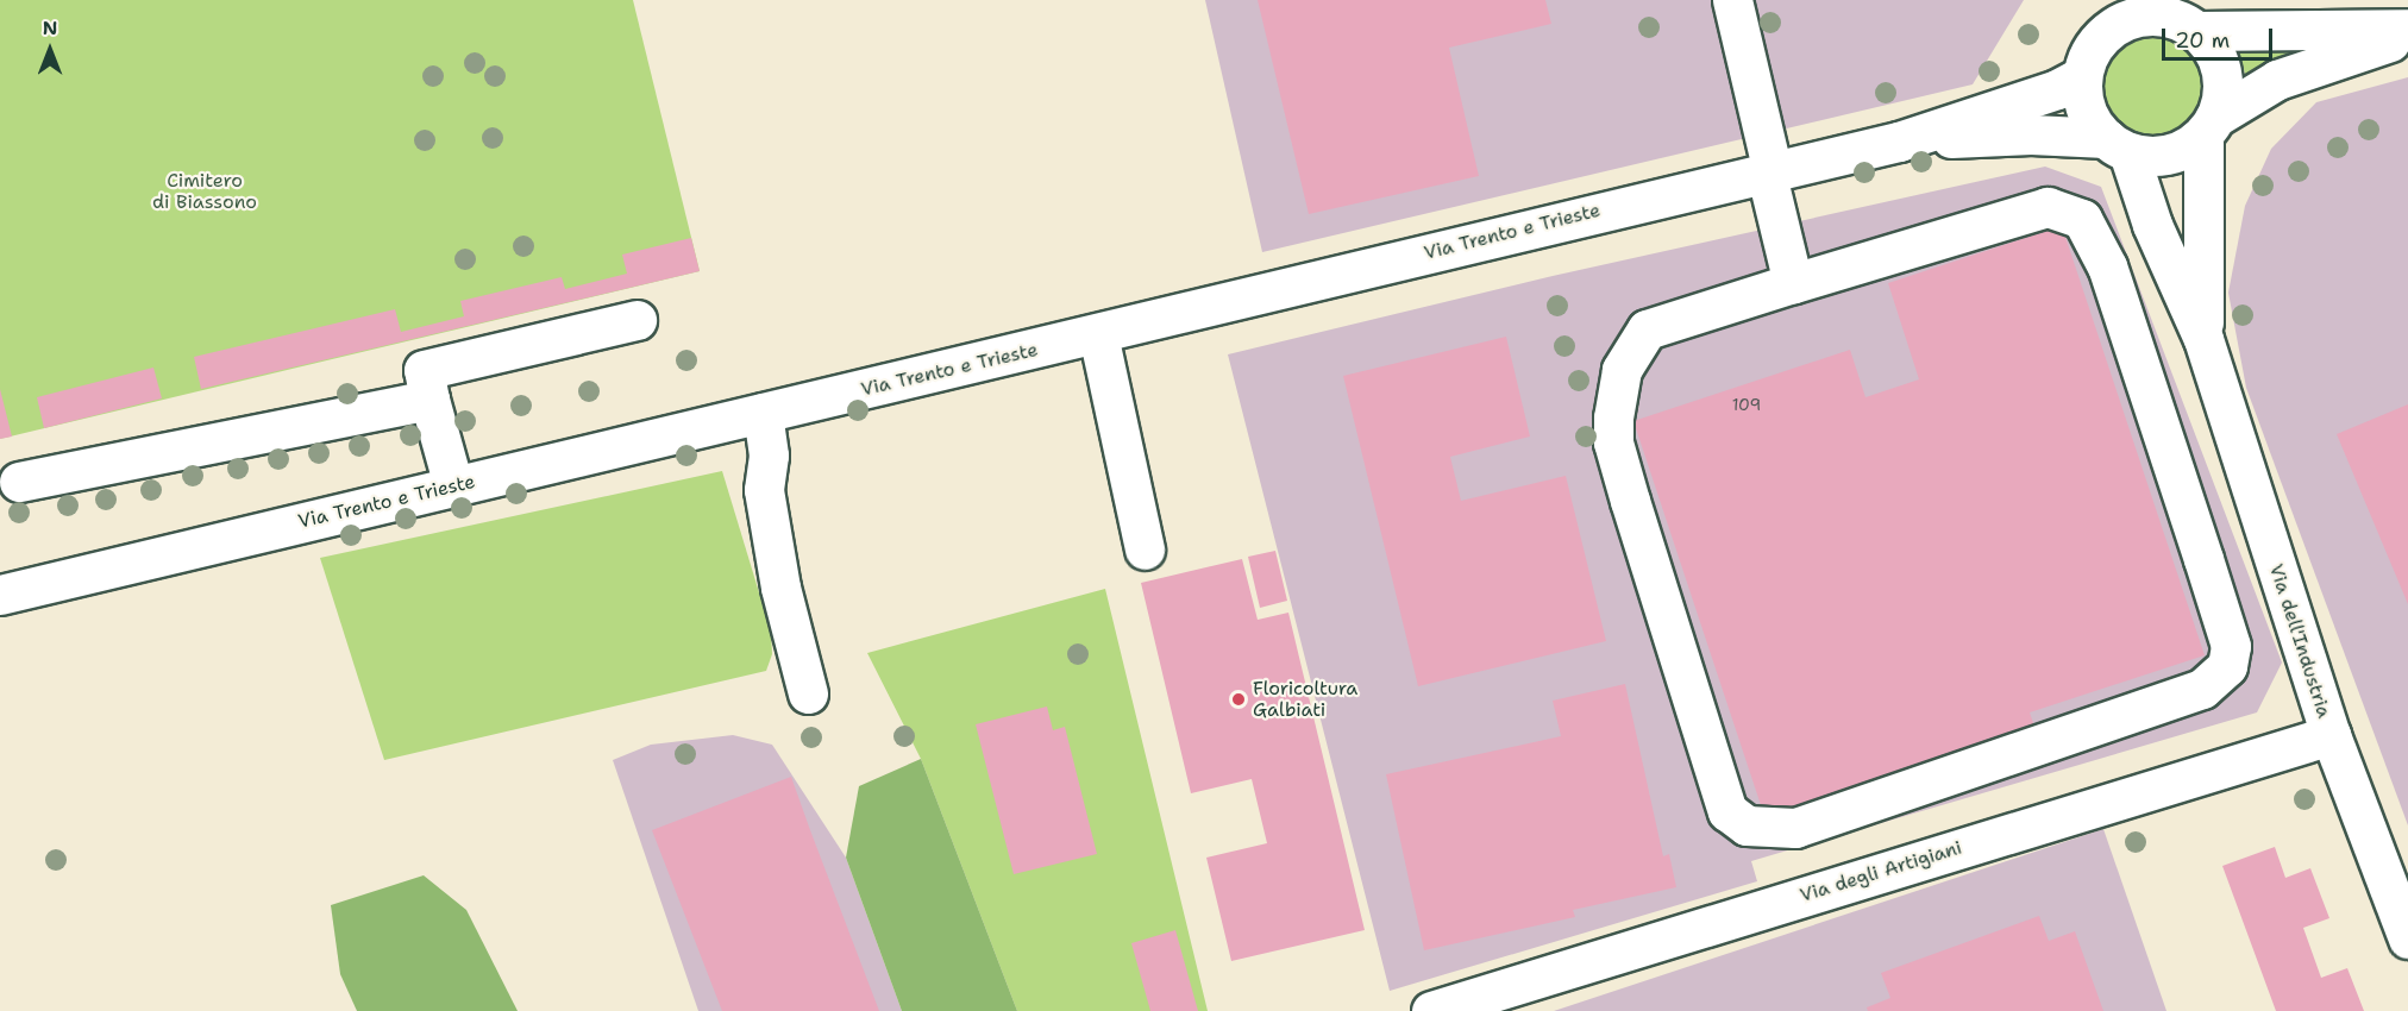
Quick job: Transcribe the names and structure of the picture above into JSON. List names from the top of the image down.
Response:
{
  "streets": {
    "street": ["Via Trento e Trieste", "Via dell'Industria", "Via degli Artigiani"]
  },
  "crossings": [
    ["Via Trento e Trieste", "Via dell'Industria"],
    ["Via dell'Industria", "Via degli Artigiani"]
  ],
  "parks": ["Cimitero di Biassono"],
  "places": ["Floricoltura Galbiati"],
  "house_numbers": ["109"],
  "scale_bar": "20 m",
  "north": "top"
}
